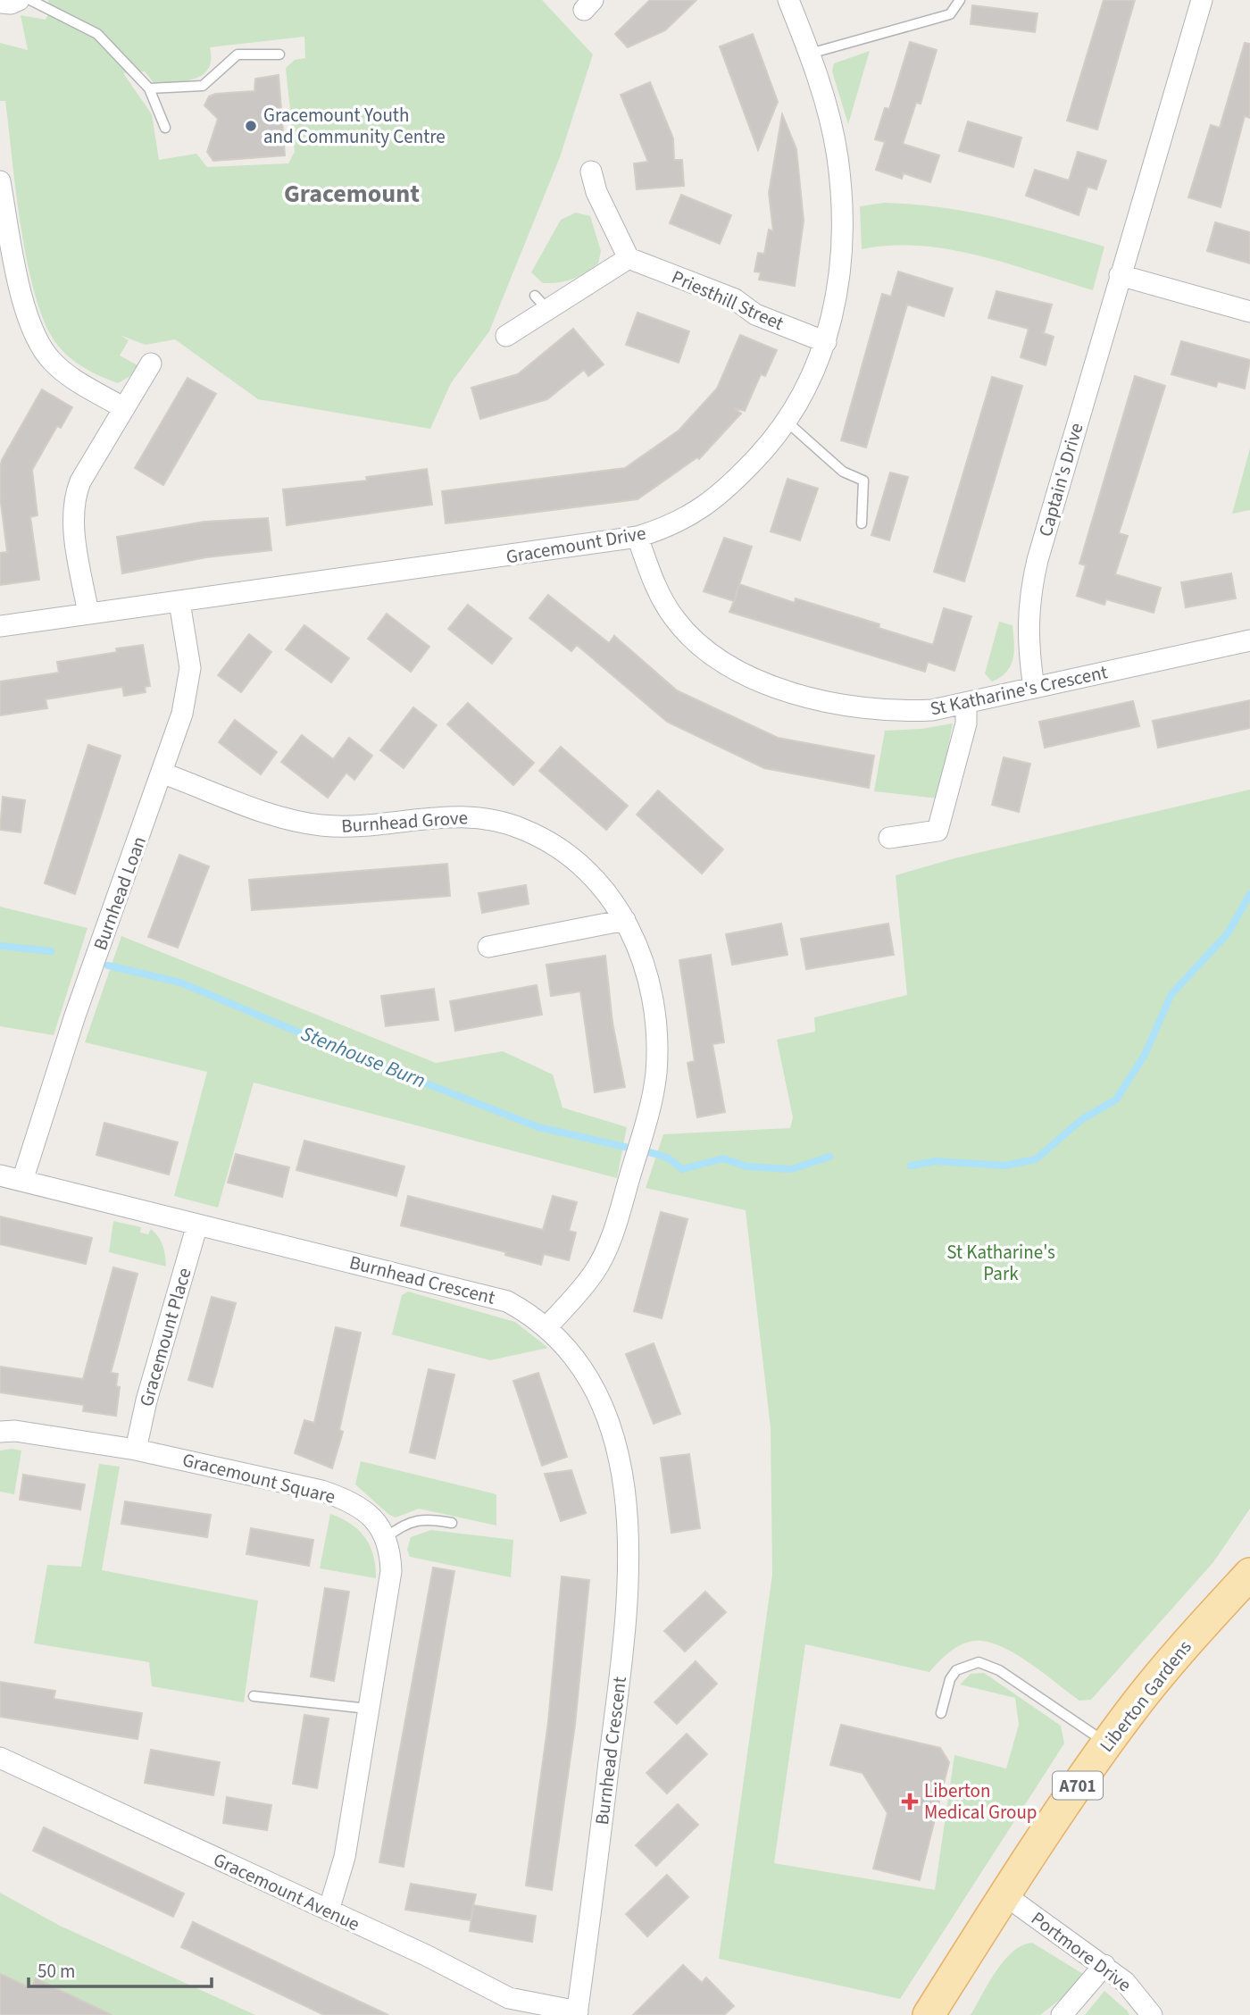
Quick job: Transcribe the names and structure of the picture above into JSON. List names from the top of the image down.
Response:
{
  "streets": {
    "main road": ["Liberton Gardens", "A701"],
    "street": [
      "Priesthill Street",
      "Captain's Drive",
      "Gracemount Drive",
      "St Katharine's Crescent",
      "Burnhead Grove",
      "Burnhead Loan",
      "Burnhead Crescent",
      "Gracemount Place",
      "Gracemount Square",
      "Gracemount Avenue",
      "Portmore Drive"
    ]
  },
  "crossings": [
    ["Priesthill Street", "Gracemount Drive"],
    ["Captain's Drive", "St Katharine's Crescent"],
    ["Gracemount Drive", "St Katharine's Crescent"],
    ["Gracemount Drive", "Burnhead Loan"],
    ["Burnhead Grove", "Burnhead Loan"],
    ["Burnhead Grove", "Burnhead Crescent"],
    ["Burnhead Loan", "Burnhead Crescent"],
    ["Burnhead Crescent", "Gracemount Place"],
    ["Burnhead Crescent", "Gracemount Avenue"],
    ["Gracemount Place", "Gracemount Square"],
    ["Liberton Gardens", "Portmore Drive"]
  ],
  "districts": ["Gracemount"],
  "water": ["Stenhouse Burn"],
  "parks": ["St Katharine's Park"],
  "places": {
    "other": ["Gracemount Youth and Community Centre"],
    "health": ["Liberton Medical Group"]
  },
  "scale_bar": "50 m"
}
